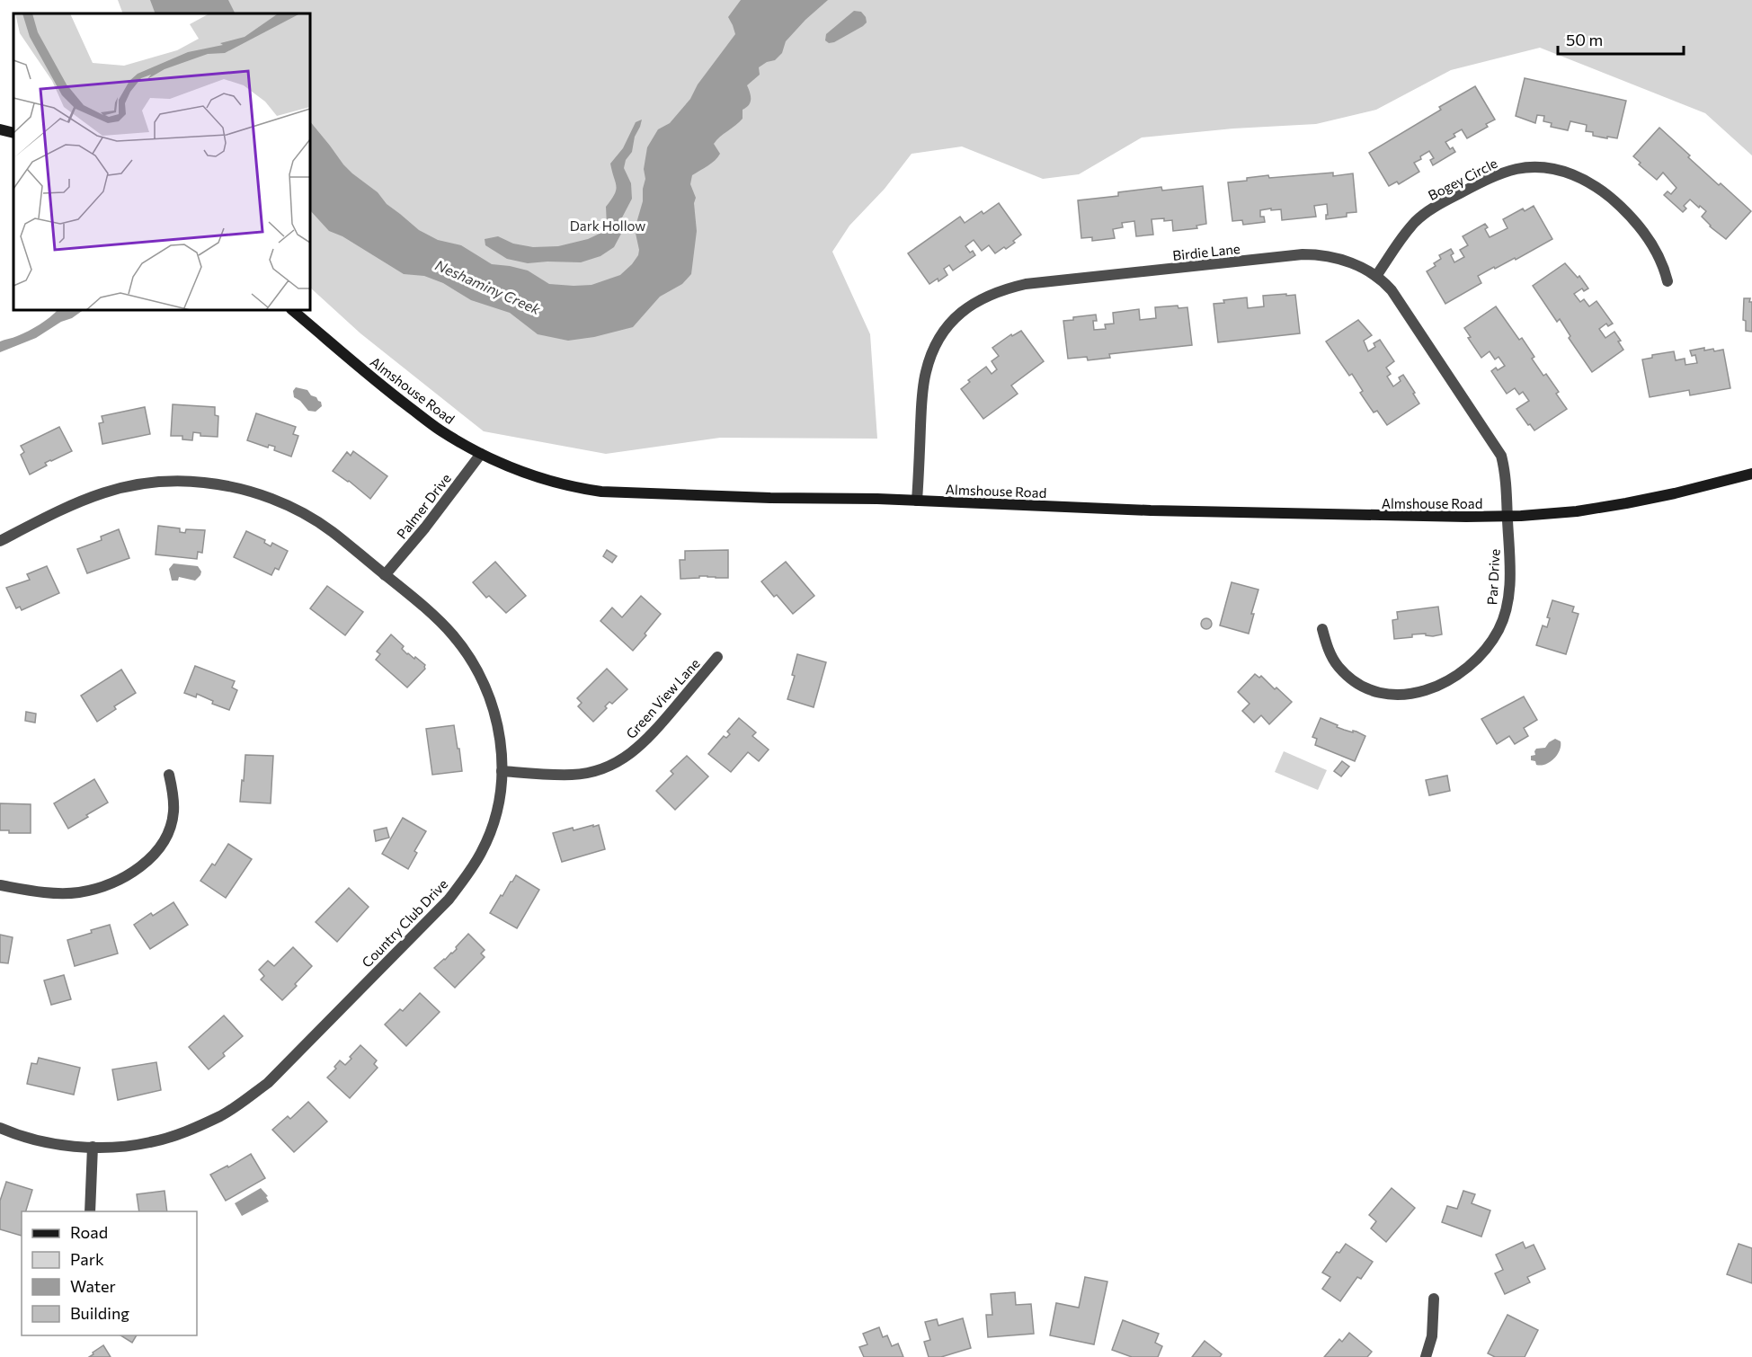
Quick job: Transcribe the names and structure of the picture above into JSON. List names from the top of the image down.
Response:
{
  "streets": {
    "main road": ["Almshouse Road"],
    "street": [
      "Bogey Circle",
      "Birdie Lane",
      "Palmer Drive",
      "Par Drive",
      "Green View Lane",
      "Country Club Drive"
    ]
  },
  "crossings": [
    ["Bogey Circle", "Birdie Lane"],
    ["Birdie Lane", "Almshouse Road"],
    ["Birdie Lane", "Par Drive"],
    ["Almshouse Road", "Palmer Drive"],
    ["Almshouse Road", "Par Drive"],
    ["Palmer Drive", "Country Club Drive"],
    ["Green View Lane", "Country Club Drive"]
  ],
  "water": ["Neshaminy Creek"],
  "parks": ["Dark Hollow"],
  "legend": [
    "Road",
    "Park",
    "Water",
    "Building"
  ],
  "scale_bar": "50 m"
}
